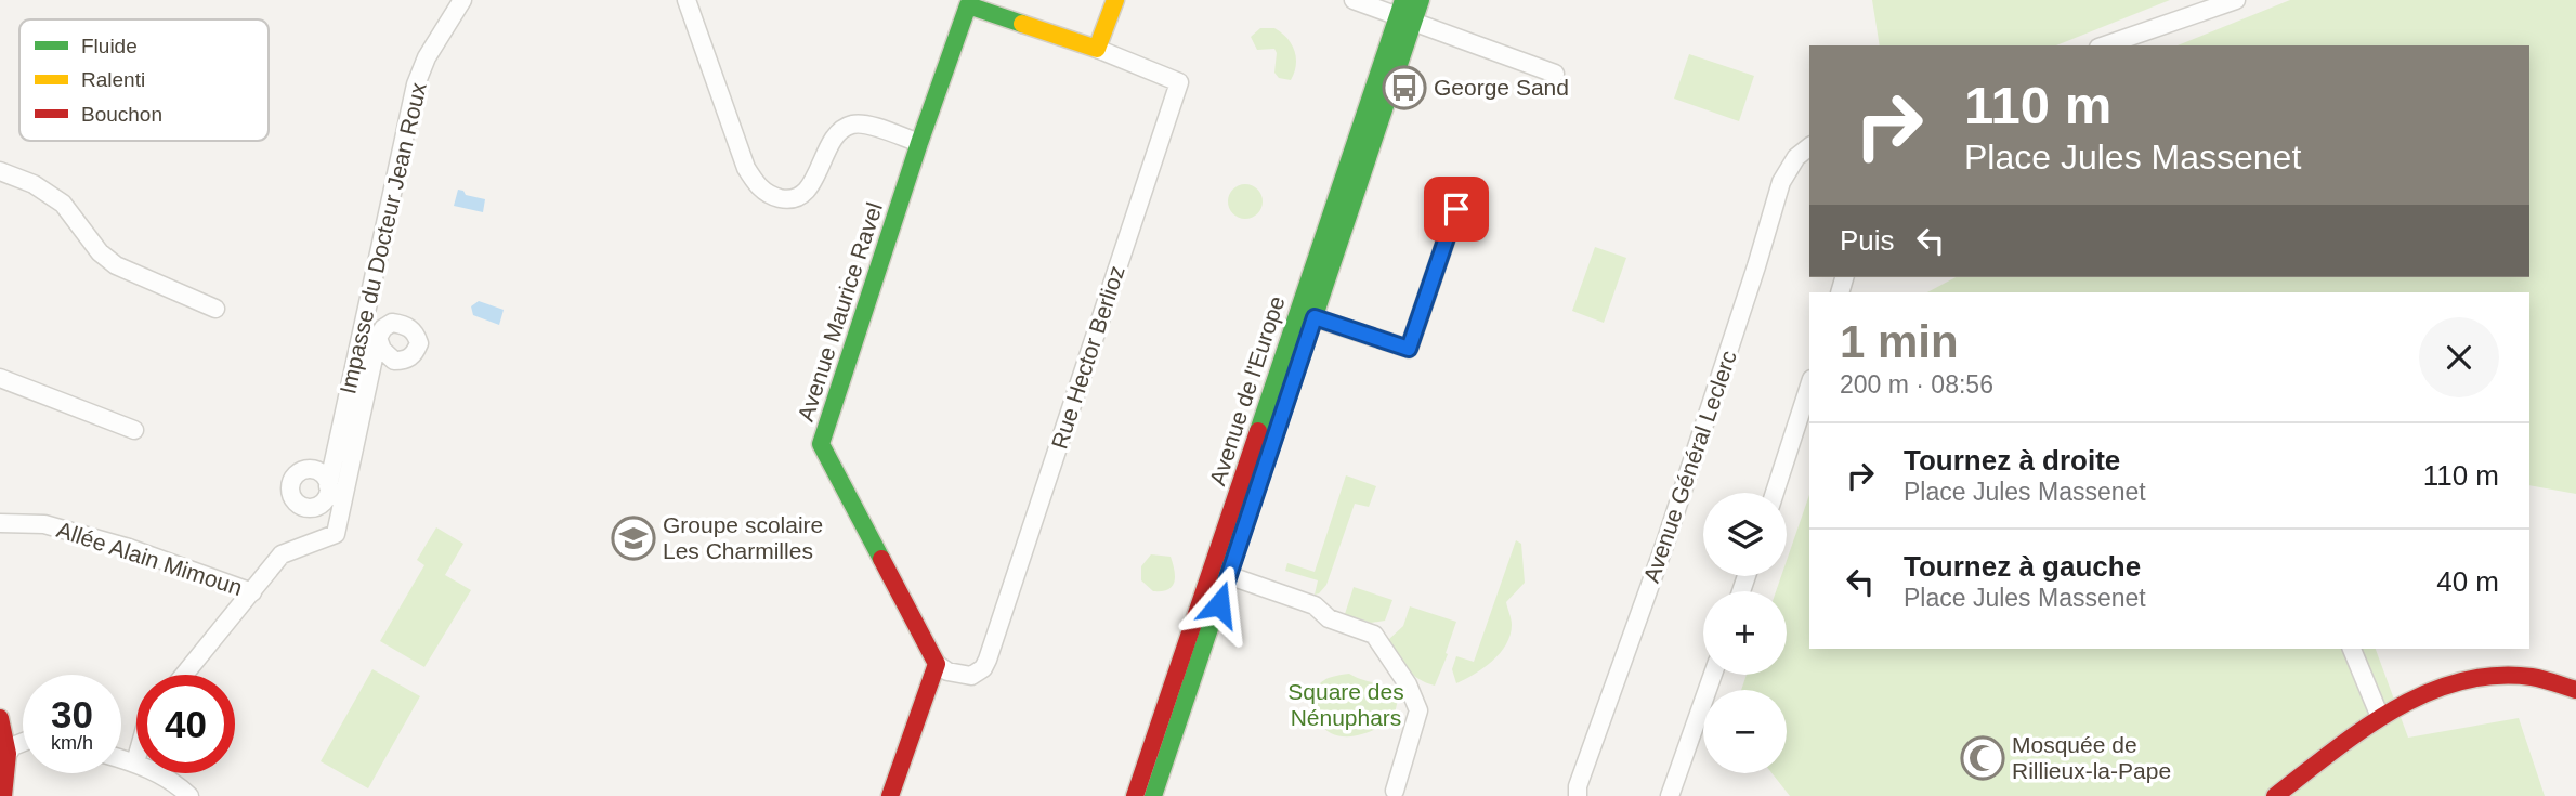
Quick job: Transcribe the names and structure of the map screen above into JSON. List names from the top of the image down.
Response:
{
  "streets": {
    "street": [
      "Impasse du Docteur Jean Roux",
      "Avenue Maurice Ravel",
      "Rue Hector Berlioz",
      "Avenue de l'Europe",
      "Avenue Général Leclerc",
      "Allée Alain Mimoun"
    ]
  },
  "crossings": [
    ["Avenue Maurice Ravel", "Rue Hector Berlioz"]
  ],
  "parks": ["Square des Nénuphars"],
  "places": {
    "bus stop": ["George Sand"],
    "school or university": ["Groupe scolaire Les Charmilles"],
    "mosque": ["Mosquée de Rillieux-la-Pape"]
  },
  "legend": ["Fluide", "Ralenti", "Bouchon"],
  "page": {
    "turn": ["110 m", "Place Jules Massenet"],
    "then": "Puis",
    "heading": ["1 min", "200 m · 08:56"],
    "list": [
      {
        "name": "Tournez à droite",
        "note": "Place Jules Massenet",
        "value": "110 m"
      },
      {
        "name": "Tournez à gauche",
        "note": "Place Jules Massenet",
        "value": "40 m"
      }
    ],
    "map_buttons": ["+", "−"],
    "speed": "30 km/h",
    "limit": "40"
  }
}
